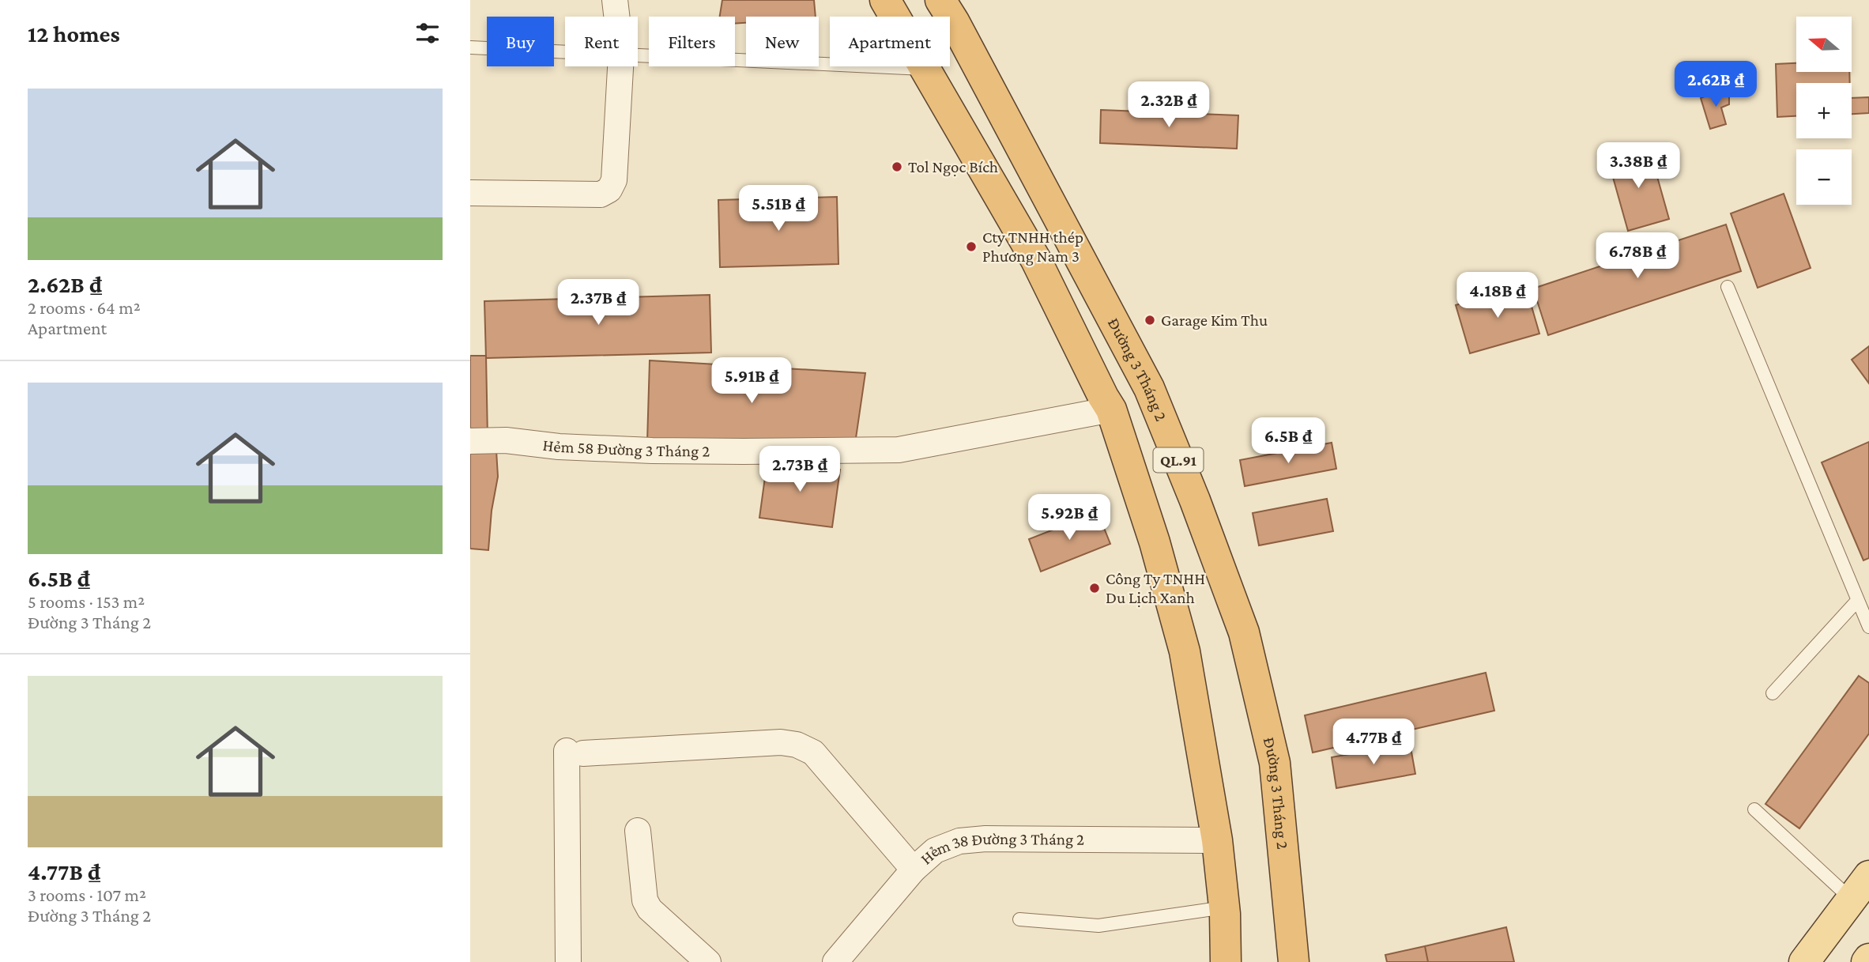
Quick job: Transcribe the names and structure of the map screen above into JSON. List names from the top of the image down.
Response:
{
  "streets": {
    "highway": ["Đường 3 Tháng 2", "QL.91"],
    "street": ["Hẻm 58 Đường 3 Tháng 2", "Hẻm 38 Đường 3 Tháng 2"]
  },
  "crossings": [
    ["Hẻm 58 Đường 3 Tháng 2", "QL.91"],
    ["QL.91", "Hẻm 38 Đường 3 Tháng 2"]
  ],
  "places": [
    "Tol Ngọc Bích",
    "Cty TNHH thép Phương Nam 3",
    "Garage Kim Thu",
    "Công Ty TNHH Du Lịch Xanh"
  ],
  "north": "left",
  "page": {
    "heading": "12 homes",
    "map_buttons": ["+", "−"],
    "chip": [
      "Buy",
      "Rent",
      "Filters",
      "New",
      "Apartment"
    ],
    "price": [
      "2.62B ₫",
      "2.32B ₫",
      "3.38B ₫",
      "5.51B ₫",
      "6.78B ₫",
      "4.18B ₫",
      "2.37B ₫",
      "5.91B ₫",
      "6.5B ₫",
      "2.73B ₫",
      "5.92B ₫",
      "4.77B ₫"
    ],
    "list": [
      {
        "name": "2.62B ₫",
        "note": "2 rooms · 64 m² · Apartment"
      },
      {
        "name": "6.5B ₫",
        "note": "5 rooms · 153 m² · Đường 3 Tháng 2"
      },
      {
        "name": "4.77B ₫",
        "note": "3 rooms · 107 m² · Đường 3 Tháng 2"
      }
    ]
  }
}
